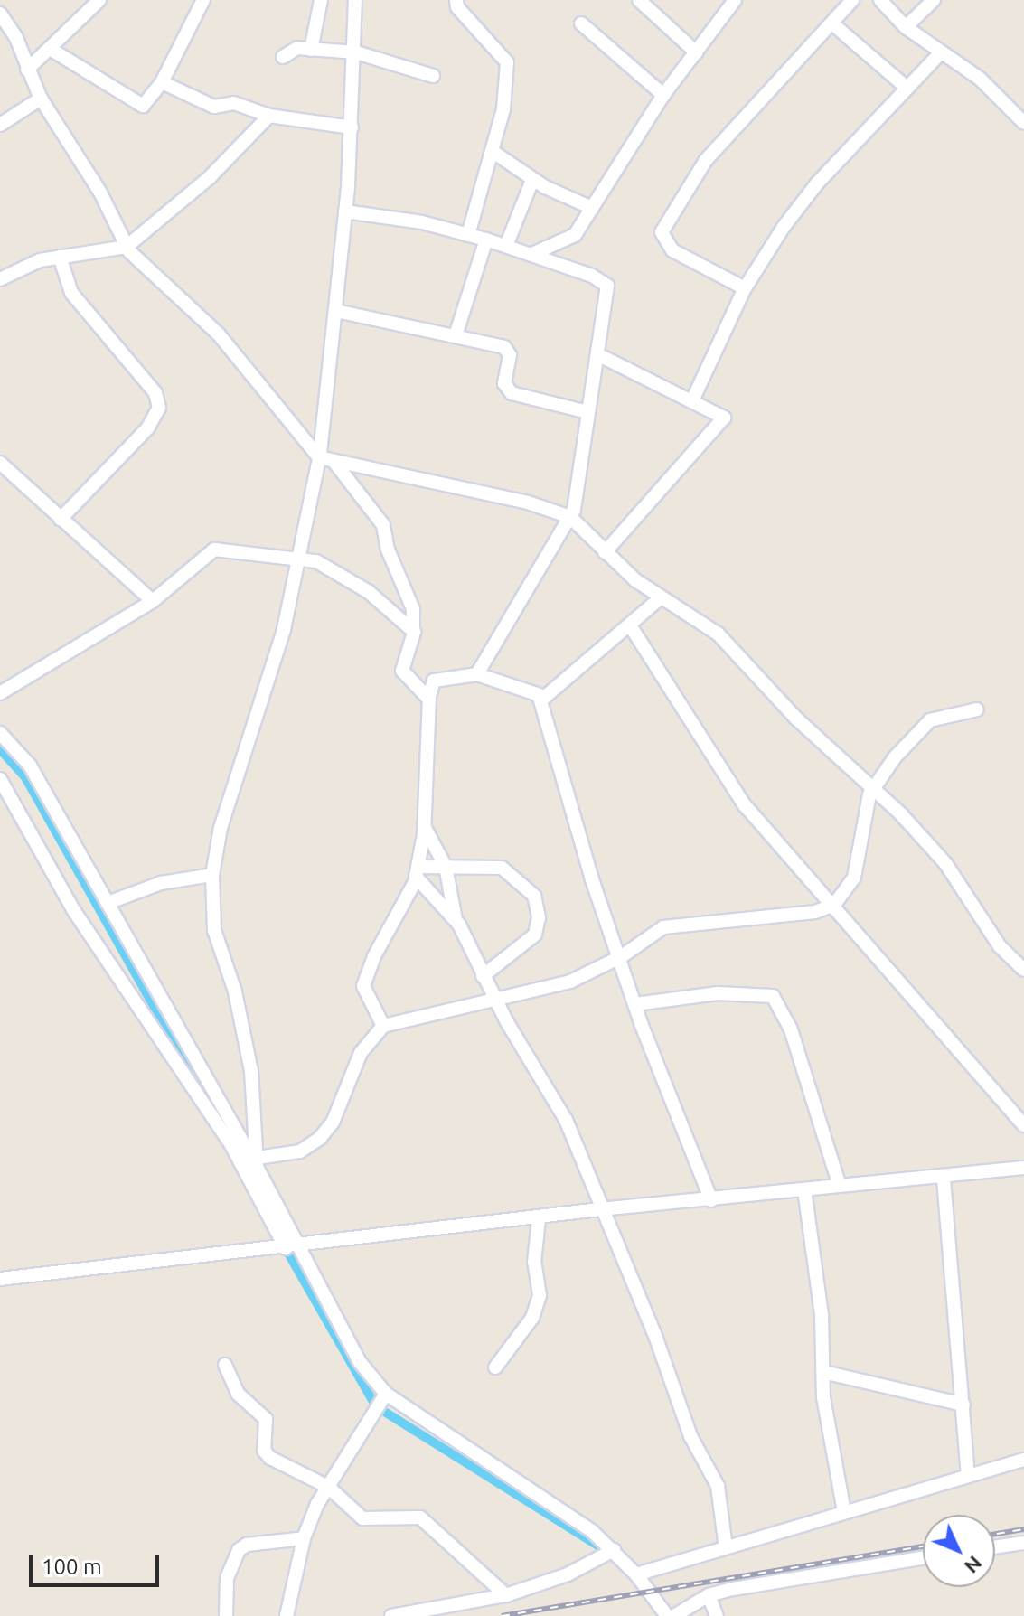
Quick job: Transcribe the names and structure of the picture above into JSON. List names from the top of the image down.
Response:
{
  "scale_bar": "100 m",
  "north": "bottom right"
}
